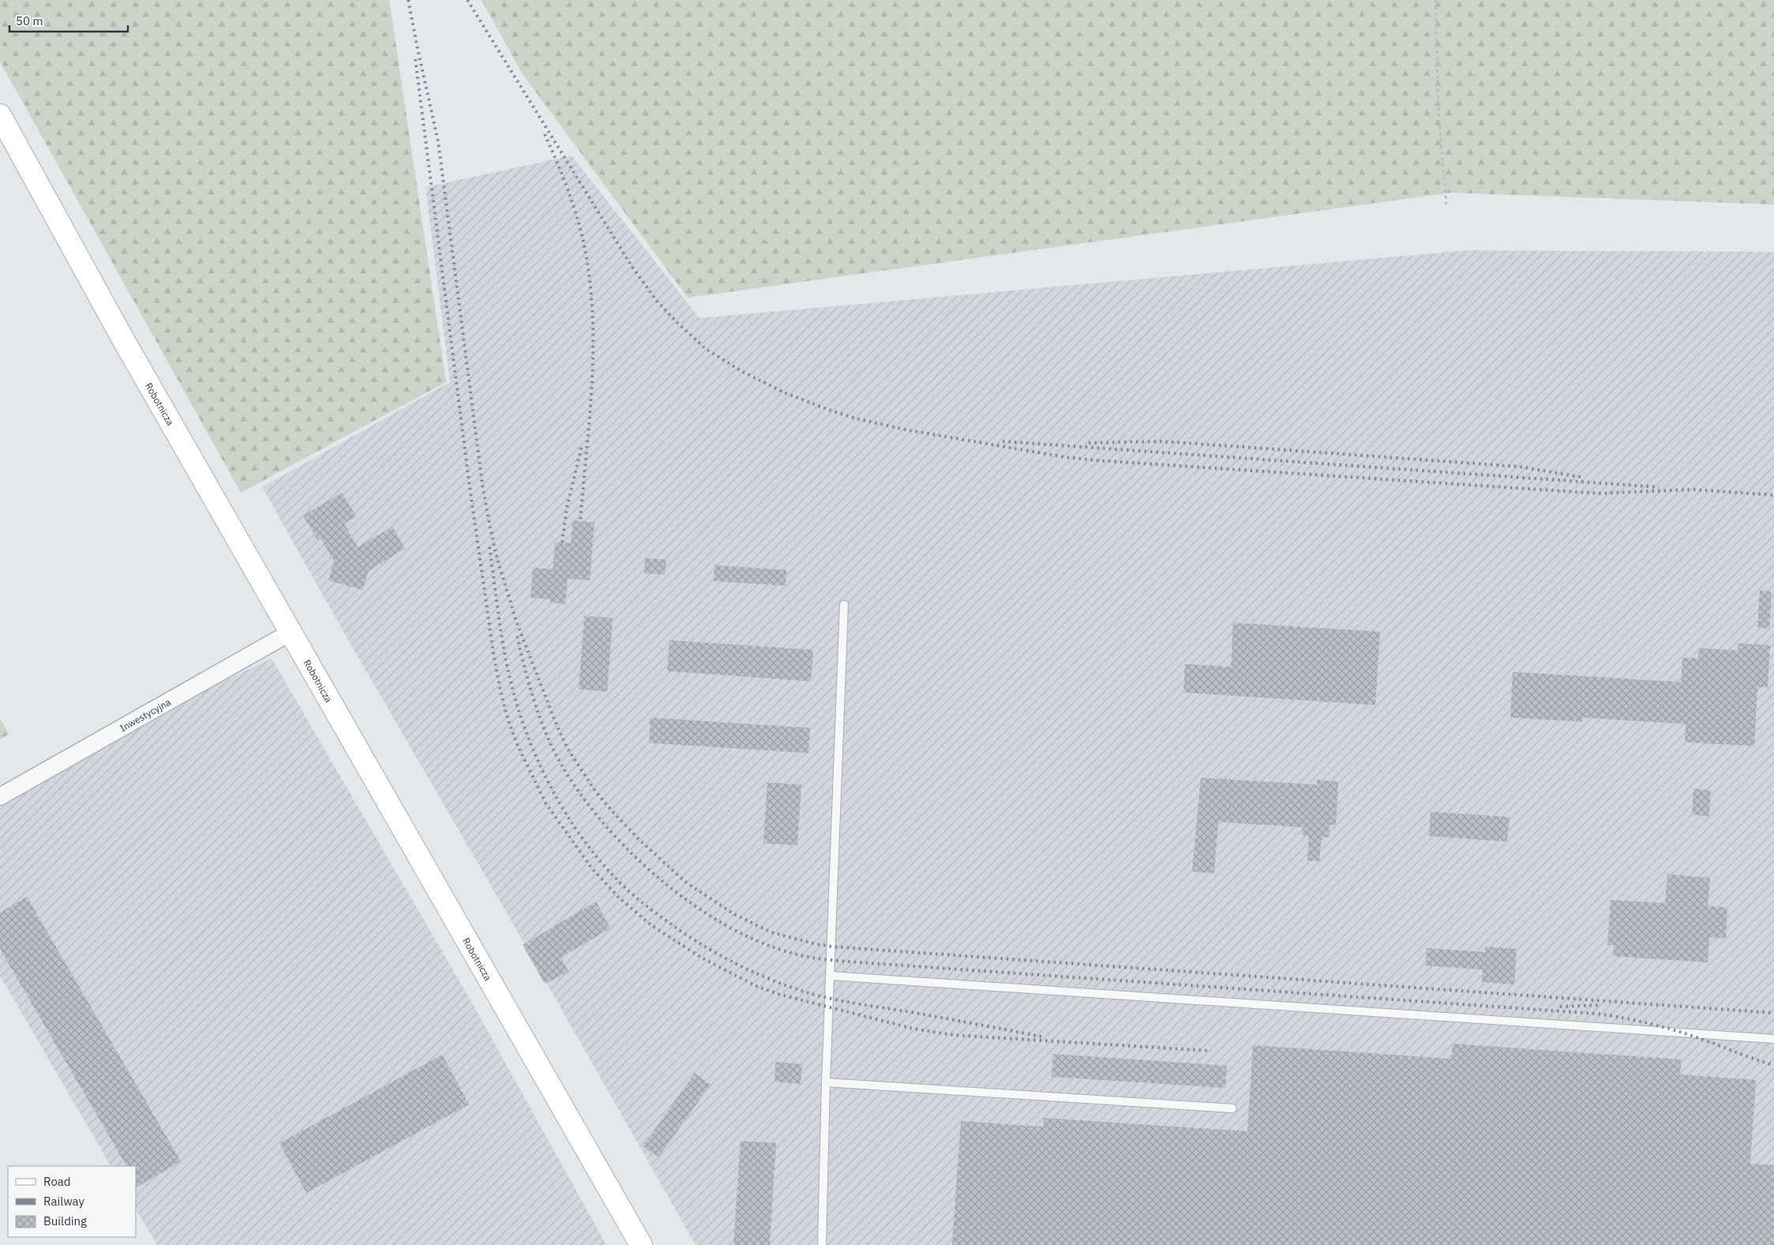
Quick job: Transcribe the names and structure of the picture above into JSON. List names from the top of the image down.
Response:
{
  "streets": {
    "street": ["Robotnicza", "Inwestycyjna"]
  },
  "crossings": [
    ["Robotnicza", "Inwestycyjna"]
  ],
  "legend": ["Road", "Railway", "Building"],
  "scale_bar": "50 m"
}
